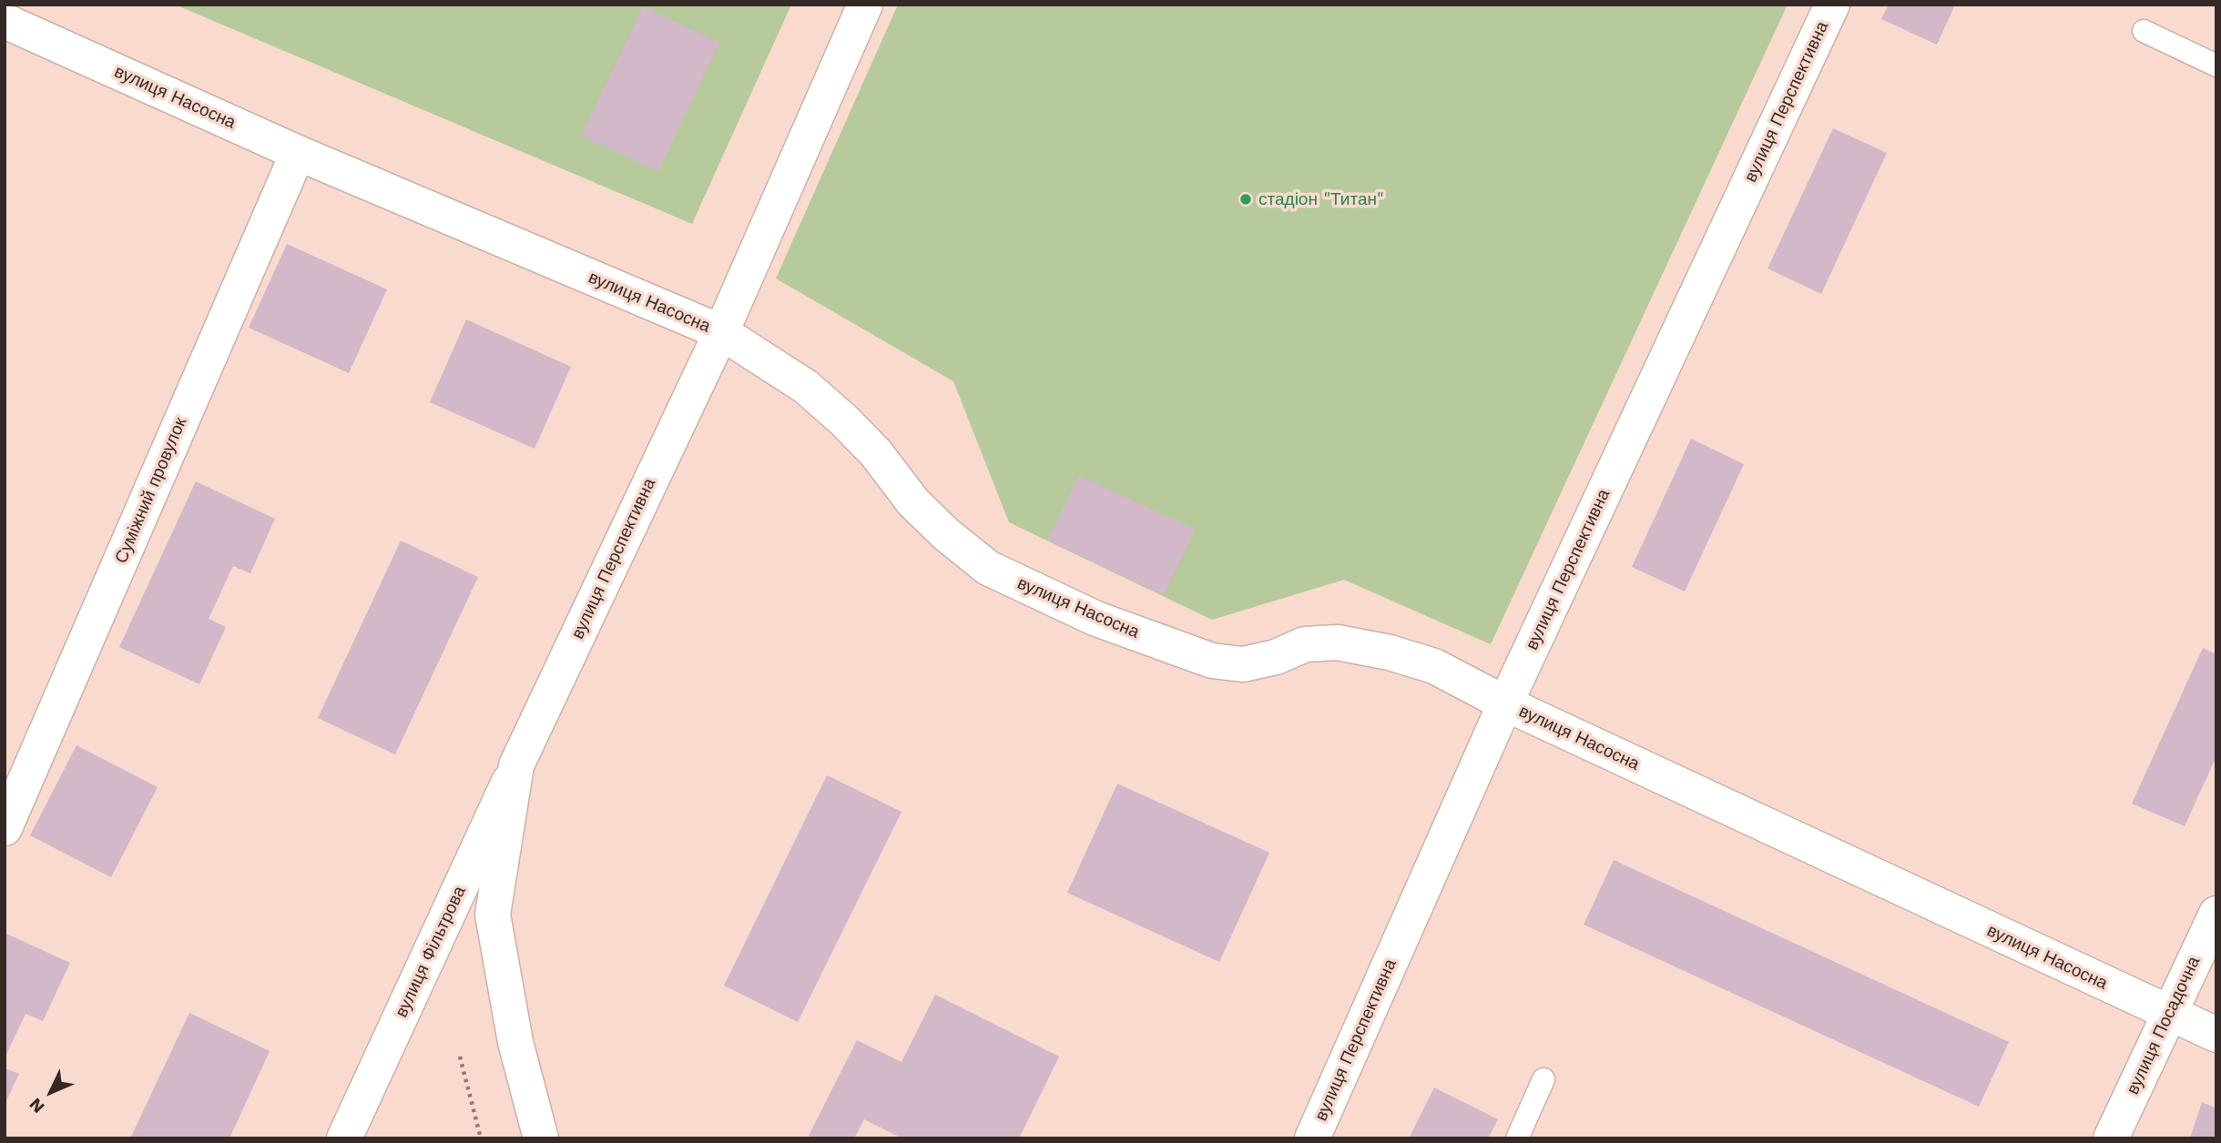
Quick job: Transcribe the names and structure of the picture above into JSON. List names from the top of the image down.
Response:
{
  "streets": {
    "street": [
      "вулиця Насосна",
      "вулиця Перспективна",
      "Суміжний провулок",
      "вулиця Фільтрова",
      "вулиця Посадочна"
    ]
  },
  "crossings": [
    ["вулиця Насосна", "вулиця Перспективна"],
    ["вулиця Насосна", "Суміжний провулок"],
    ["вулиця Насосна", "вулиця Посадочна"],
    ["вулиця Перспективна", "вулиця Фільтрова"]
  ],
  "places": ["стадіон \"Титан\""],
  "north": "bottom left"
}
